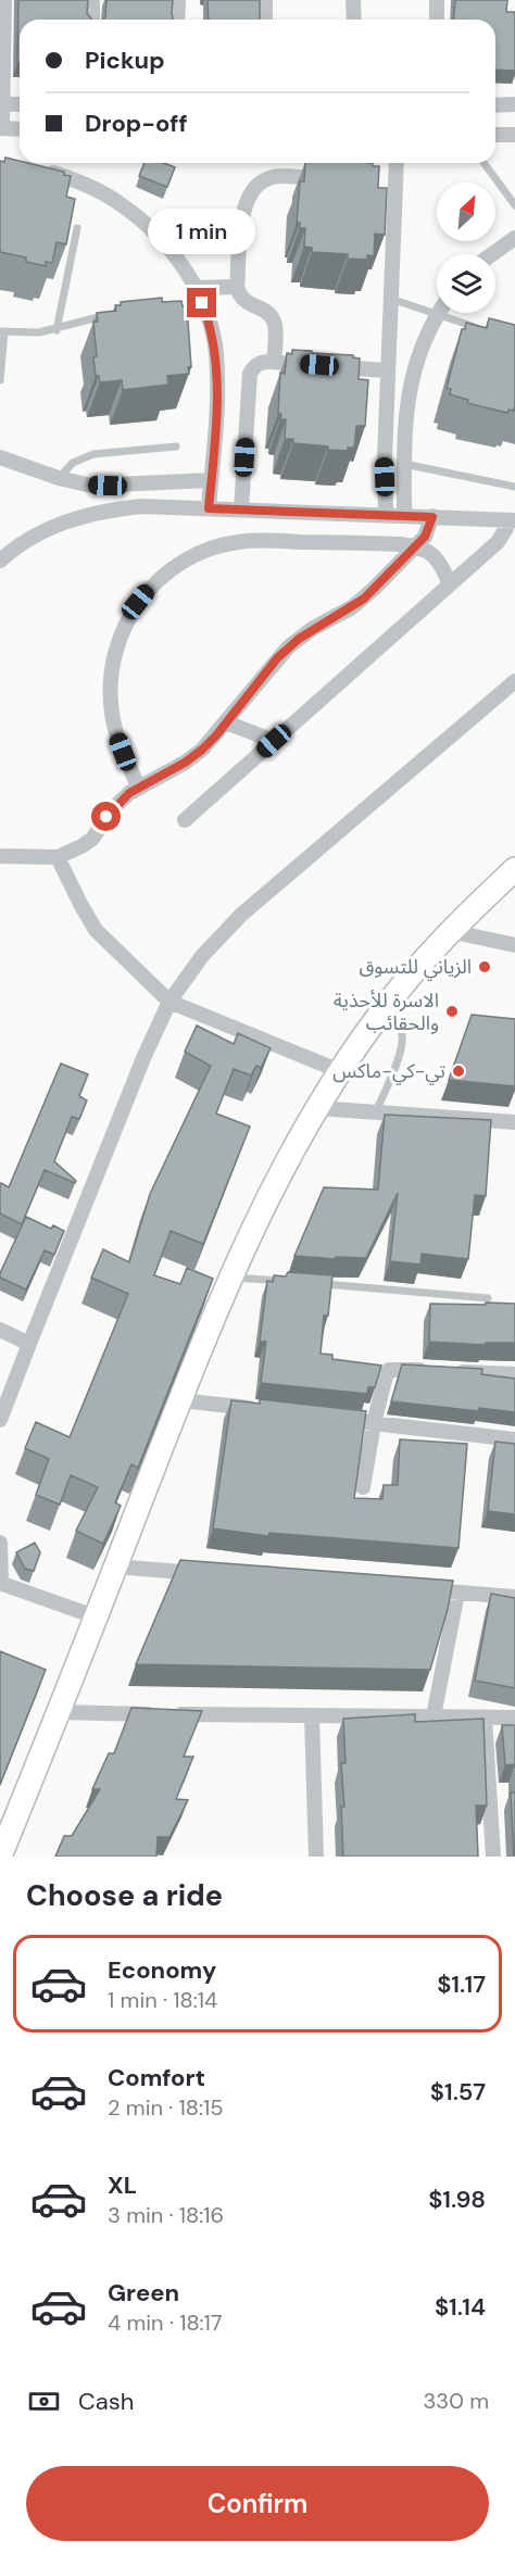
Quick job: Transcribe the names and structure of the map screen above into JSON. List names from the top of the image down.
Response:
{
  "places": ["الزياني للتسوق", "الاسرة للأحذية والحقائب", "تي-كي-ماكس"],
  "north": "top right",
  "page": {
    "banner": ["Pickup", "Drop-off"],
    "bubble": "1 min",
    "heading": "Choose a ride",
    "list": [
      {
        "name": "Economy",
        "note": "1 min · 18:14",
        "value": "$1.17"
      },
      {
        "name": "Comfort",
        "note": "2 min · 18:15",
        "value": "$1.57"
      },
      {
        "name": "XL",
        "note": "3 min · 18:16",
        "value": "$1.98"
      },
      {
        "name": "Green",
        "note": "4 min · 18:17",
        "value": "$1.14"
      }
    ],
    "pay": ["Cash", "330 m"],
    "buttons": "Confirm"
  }
}
